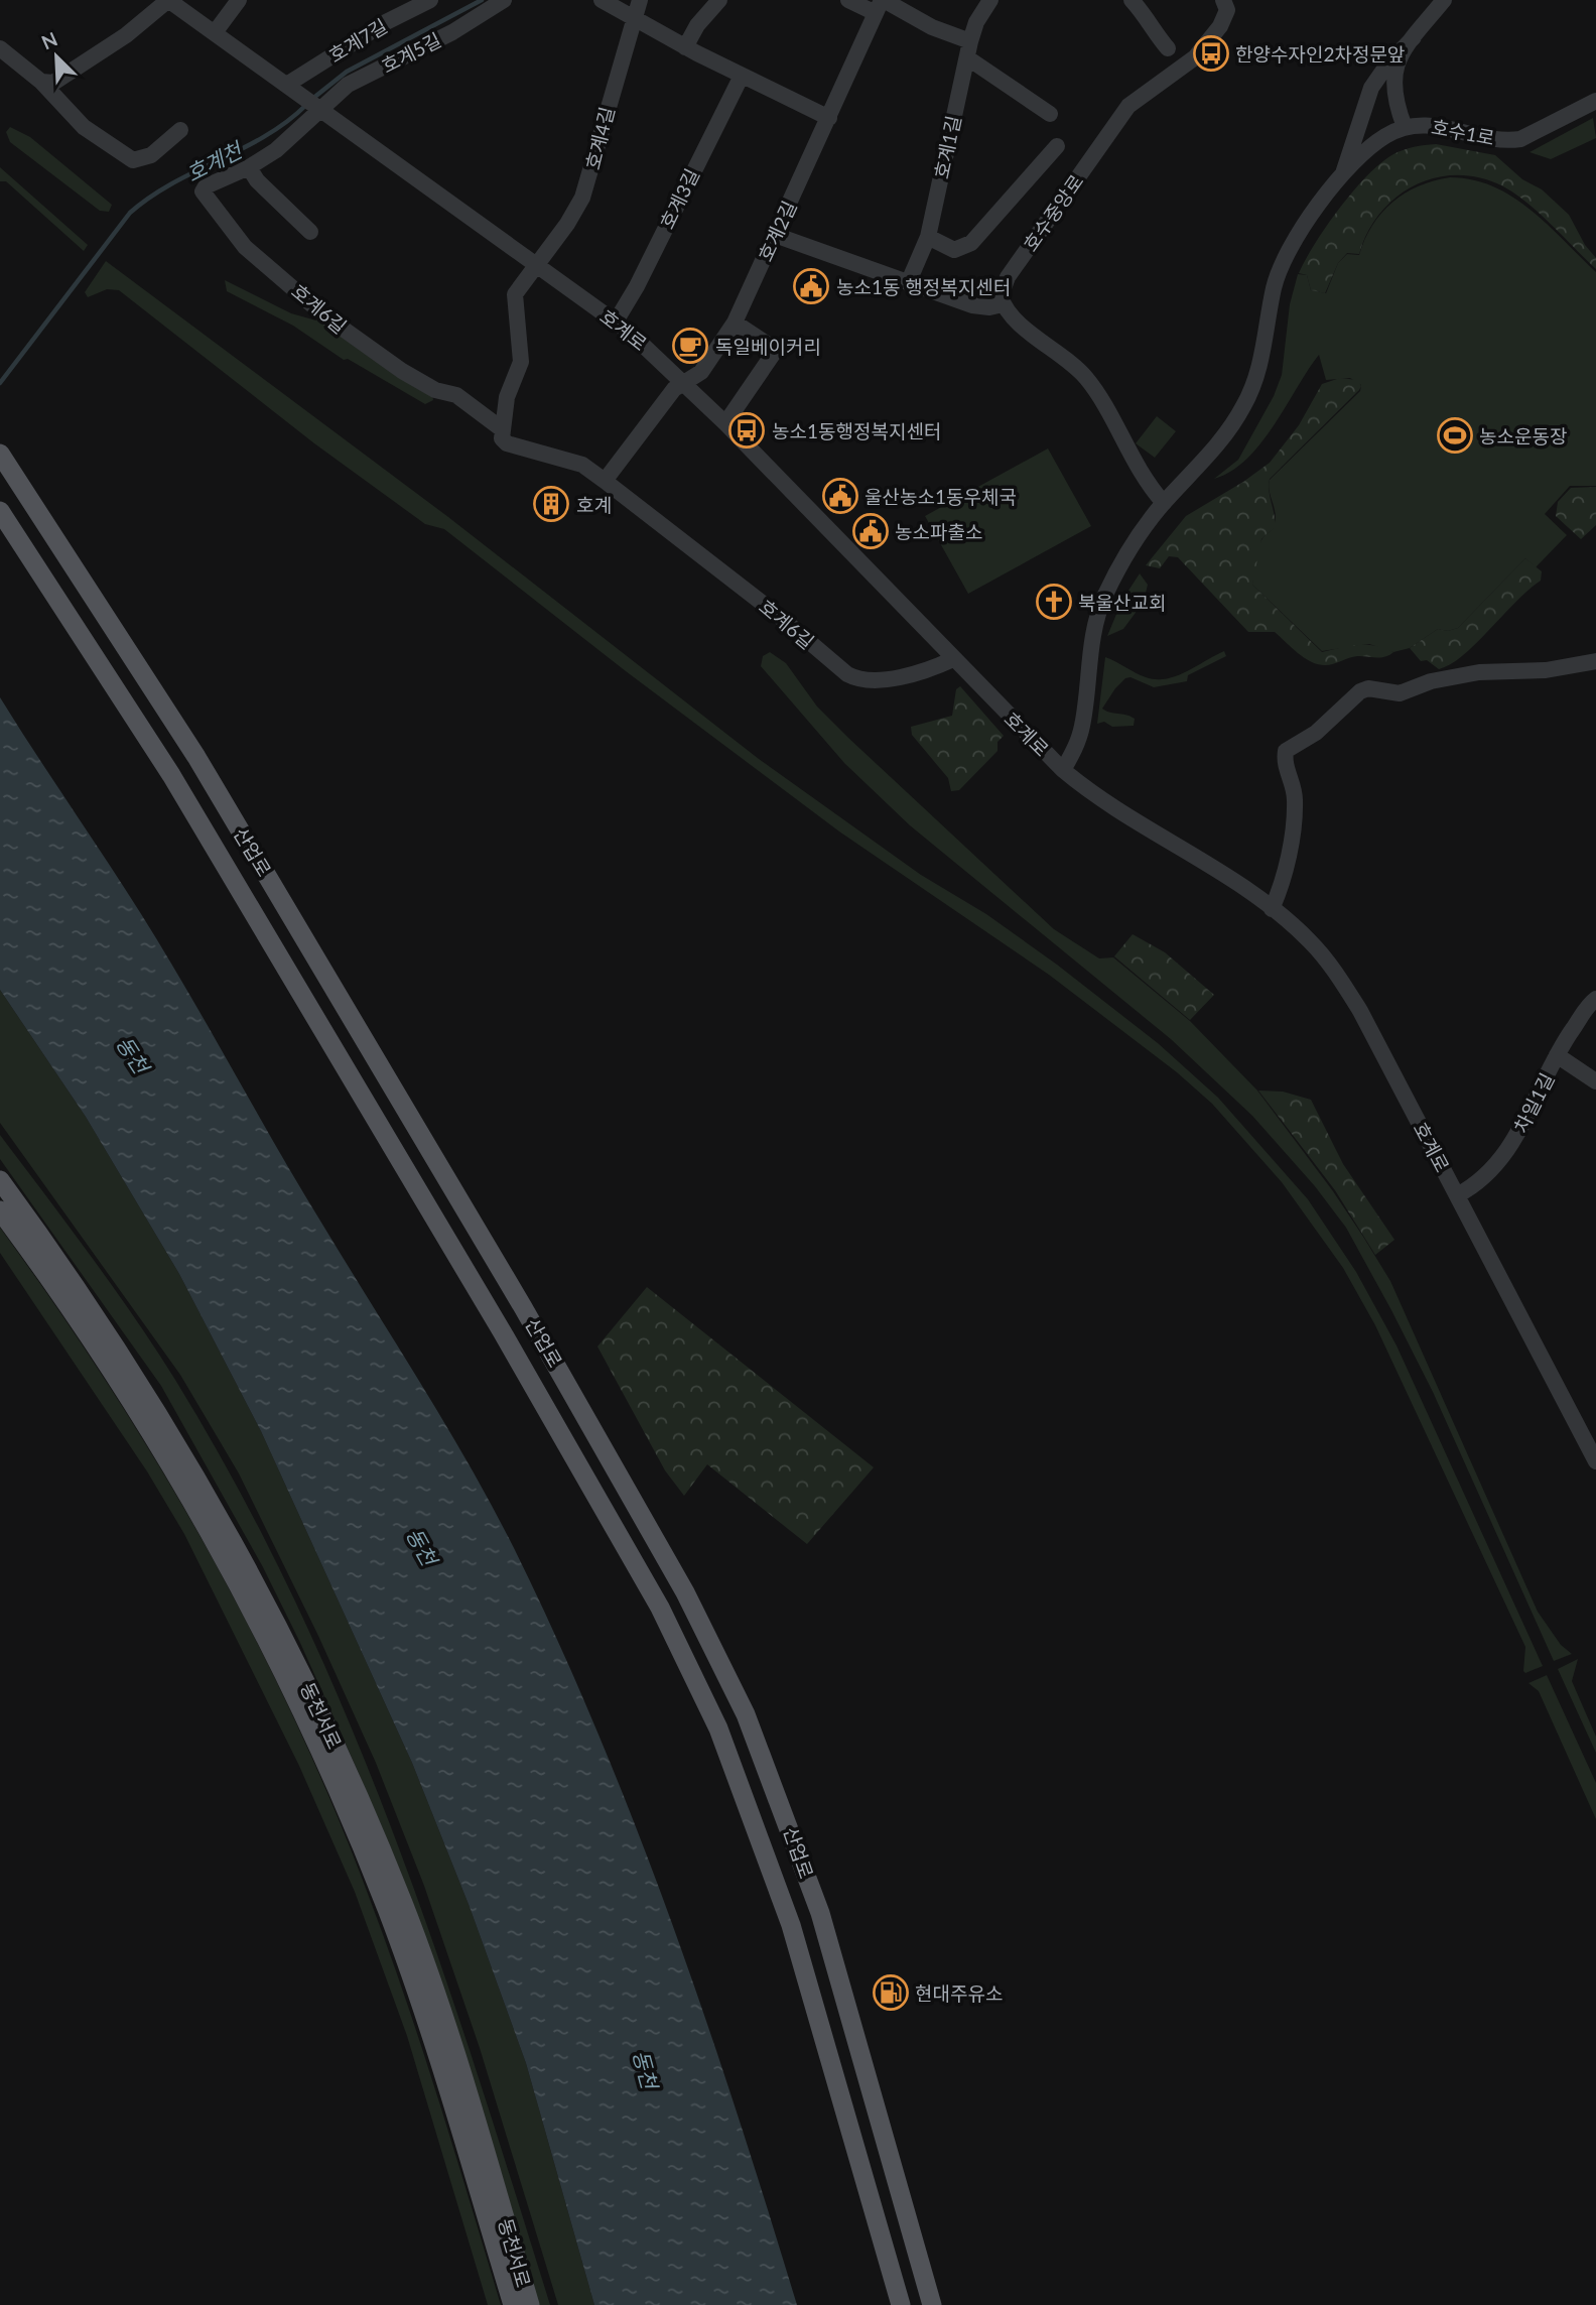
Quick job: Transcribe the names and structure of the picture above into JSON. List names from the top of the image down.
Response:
{
  "streets": {
    "main road": ["산업로", "동천서로"],
    "street": [
      "호계7길",
      "호계5길",
      "호수1로",
      "호계4길",
      "호계1길",
      "호계3길",
      "호수중앙로",
      "호계2길",
      "호계6길",
      "호계로",
      "차일1길"
    ]
  },
  "crossings": [
    ["호계7길", "호계로"],
    ["호계5길", "호계6길"],
    ["호계5길", "호계로"],
    ["호계4길", "호계로"],
    ["호계3길", "호계로"],
    ["호계2길", "호계로"],
    ["호계6길", "호계로"],
    ["호계로", "차일1길"]
  ],
  "water": ["호계천", "동천"],
  "places": {
    "bus stop": ["한양수자인2차정문앞", "농소1동행정복지센터"],
    "public building": ["농소1동 행정복지센터", "울산농소1동우체국", "농소파출소"],
    "cafe": ["독일베이커리"],
    "sports": ["농소운동장"],
    "building": ["호계"],
    "church": ["북울산교회"],
    "fuel station": ["현대주유소"]
  },
  "north": "top left"
}
